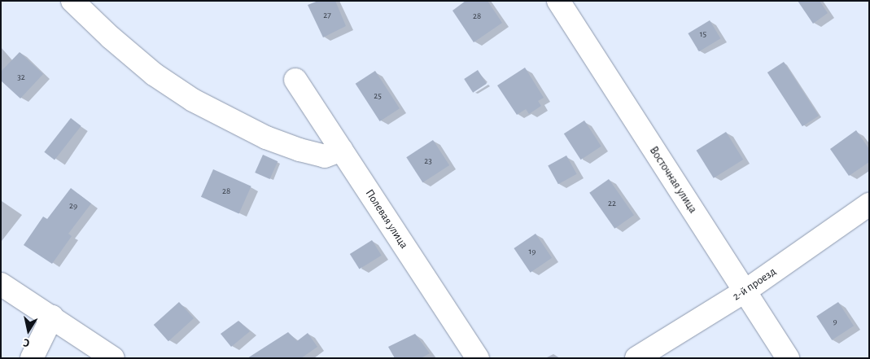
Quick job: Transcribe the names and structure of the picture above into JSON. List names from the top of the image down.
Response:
{
  "streets": {
    "street": ["Восточная улица", "Полевая улица", "2-й проезд"]
  },
  "crossings": [
    ["Восточная улица", "2-й проезд"]
  ],
  "house_numbers": [
    "27",
    "28",
    "15",
    "32",
    "25",
    "23",
    "28",
    "22",
    "29",
    "19",
    "9"
  ],
  "north": "bottom"
}
